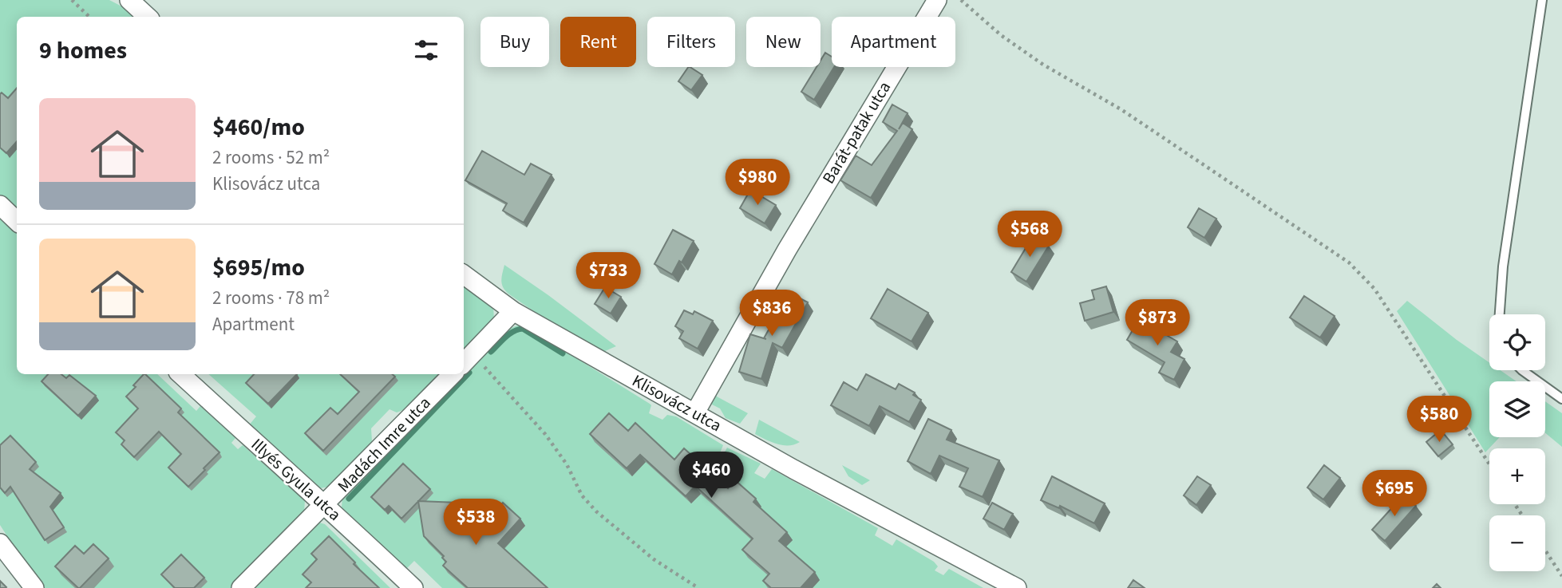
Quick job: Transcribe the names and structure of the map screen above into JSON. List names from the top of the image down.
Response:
{
  "streets": {
    "street": [
      "Barát-patak utca",
      "Klisovácz utca",
      "Madách Imre utca",
      "Illyés Gyula utca"
    ]
  },
  "crossings": [
    ["Barát-patak utca", "Klisovácz utca"],
    ["Madách Imre utca", "Illyés Gyula utca"]
  ],
  "page": {
    "chip": [
      "Buy",
      "Rent",
      "Filters",
      "New",
      "Apartment"
    ],
    "heading": "9 homes",
    "list": [
      {
        "name": "$460/mo",
        "note": "2 rooms · 52 m² · Klisovácz utca"
      },
      {
        "name": "$695/mo",
        "note": "2 rooms · 78 m² · Apartment"
      }
    ],
    "price": [
      "$980",
      "$568",
      "$733",
      "$836",
      "$873",
      "$580",
      "$460",
      "$695",
      "$538"
    ],
    "map_buttons": ["+", "−"]
  }
}
